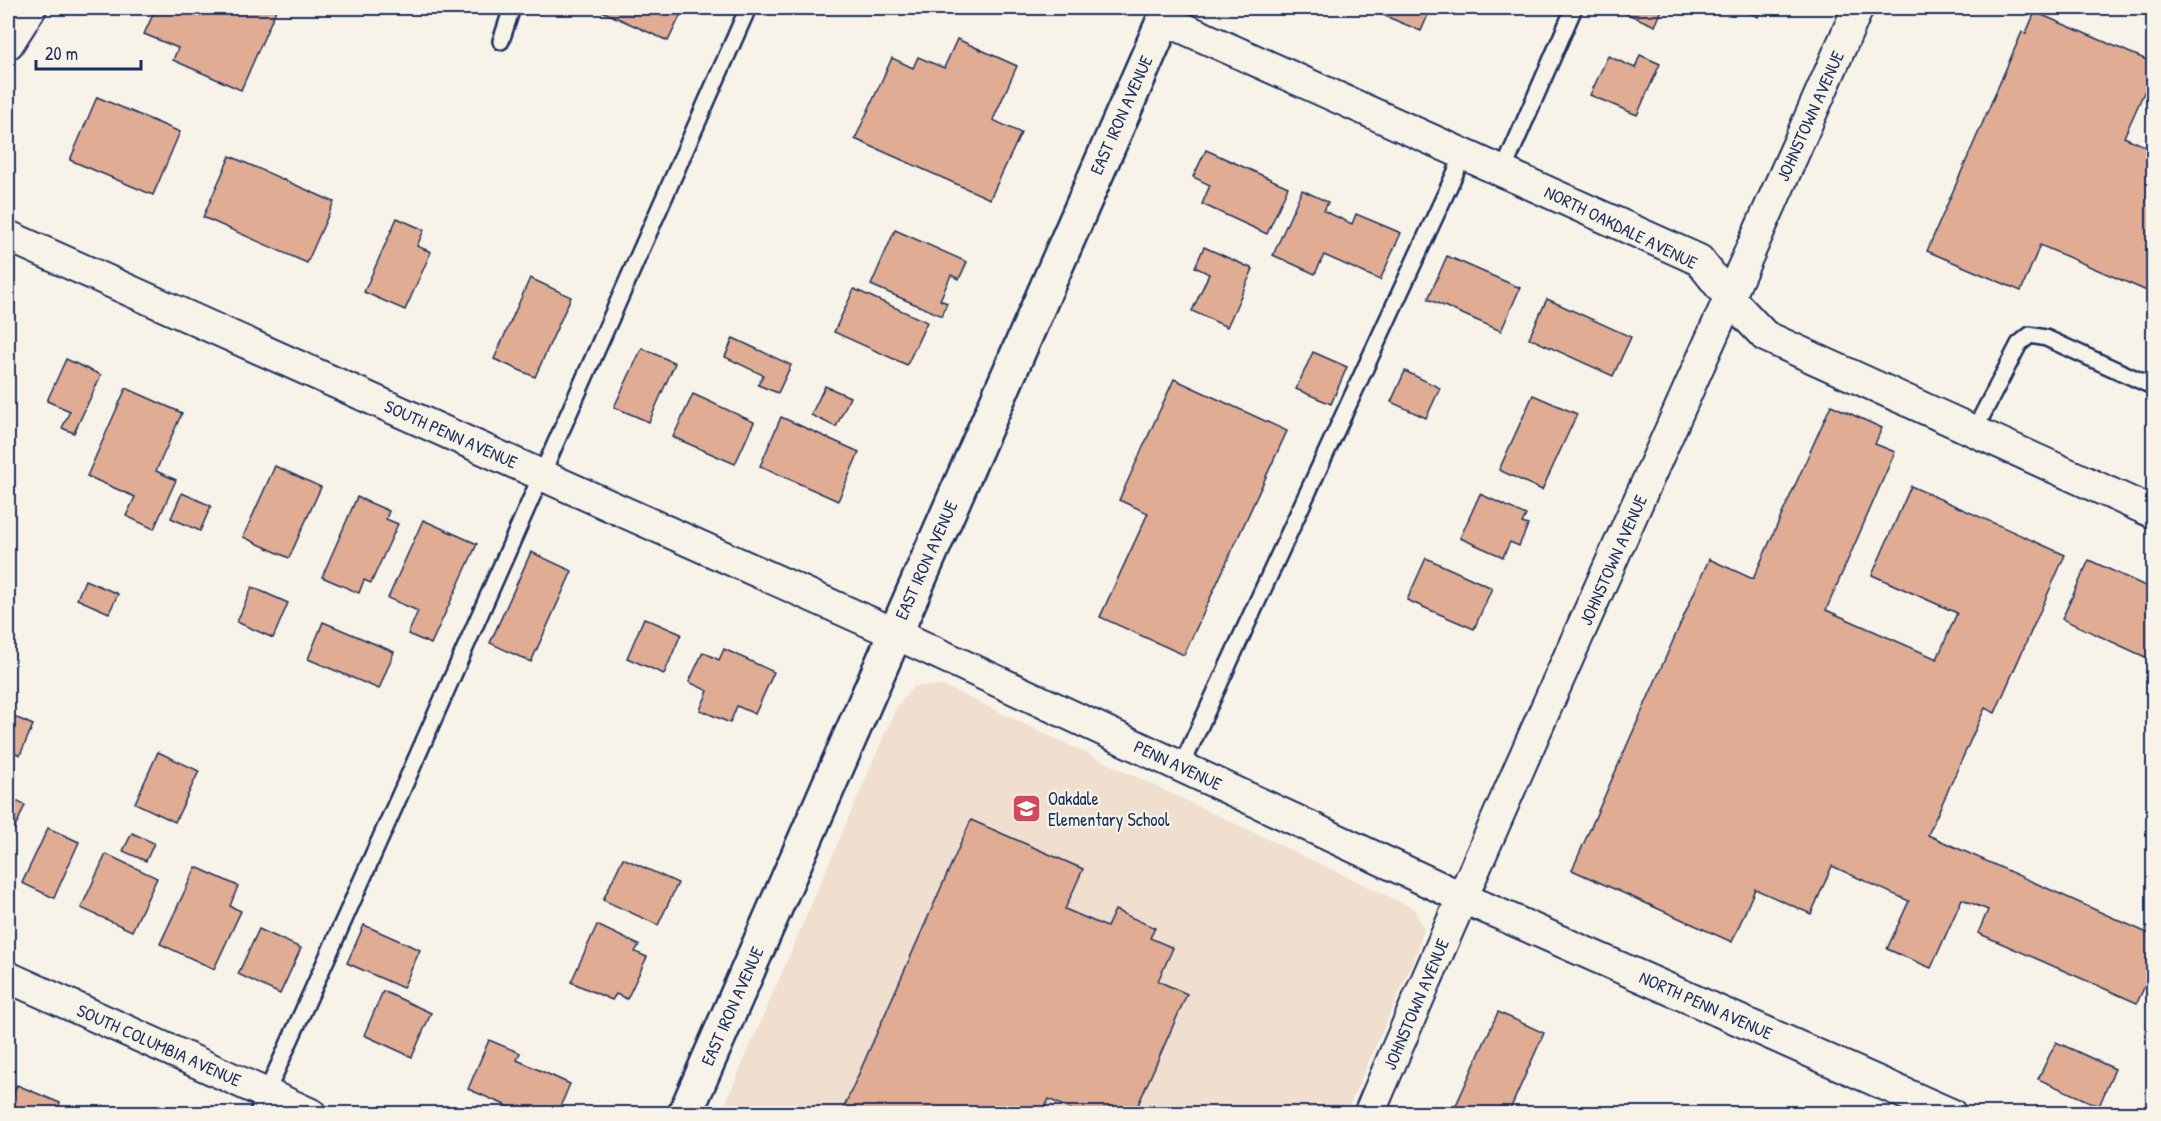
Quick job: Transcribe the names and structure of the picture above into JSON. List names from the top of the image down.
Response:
{
  "streets": {
    "street": [
      "EAST IRON AVENUE",
      "JOHNSTOWN AVENUE",
      "NORTH OAKDALE AVENUE",
      "SOUTH PENN AVENUE",
      "PENN AVENUE",
      "NORTH PENN AVENUE",
      "SOUTH COLUMBIA AVENUE"
    ]
  },
  "crossings": [
    ["EAST IRON AVENUE", "NORTH OAKDALE AVENUE"],
    ["EAST IRON AVENUE", "SOUTH PENN AVENUE"],
    ["EAST IRON AVENUE", "PENN AVENUE"],
    ["JOHNSTOWN AVENUE", "NORTH OAKDALE AVENUE"],
    ["JOHNSTOWN AVENUE", "PENN AVENUE"],
    ["JOHNSTOWN AVENUE", "NORTH PENN AVENUE"],
    ["SOUTH PENN AVENUE", "PENN AVENUE"],
    ["PENN AVENUE", "NORTH PENN AVENUE"]
  ],
  "places": {
    "school or university": ["Oakdale Elementary School"]
  },
  "scale_bar": "20 m"
}
